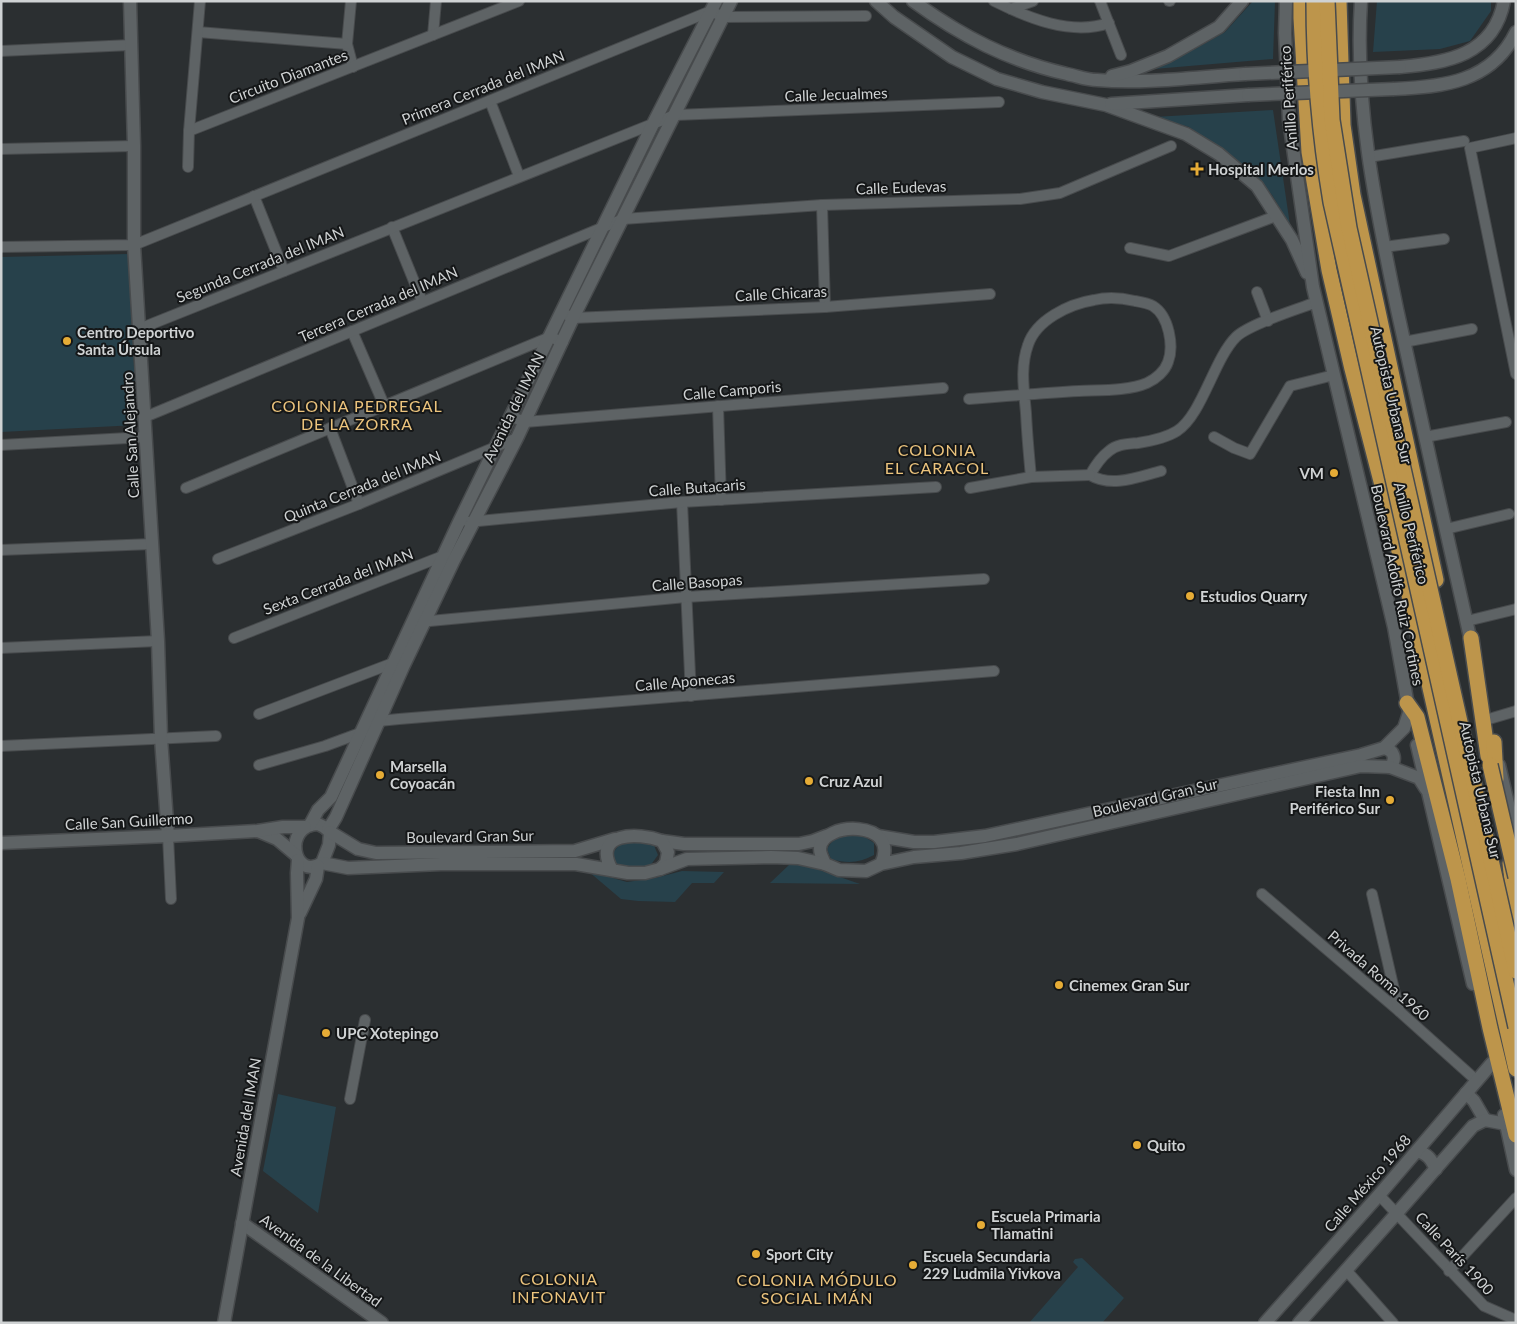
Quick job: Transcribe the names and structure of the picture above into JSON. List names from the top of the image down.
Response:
{
  "streets": {
    "highway": ["Anillo Periférico", "Autopista Urbana Sur"],
    "main road": [
      "Avenida del IMAN",
      "Calle San Alejandro",
      "Boulevard Adolfo Ruiz Cortines",
      "Boulevard Gran Sur",
      "Calle San Guillermo",
      "Calle México 1968",
      "Avenida de la Libertad"
    ],
    "street": [
      "Circuito Diamantes",
      "Primera Cerrada del IMAN",
      "Calle Jecualmes",
      "Calle Eudevas",
      "Segunda Cerrada del IMAN",
      "Calle Chicaras",
      "Tercera Cerrada del IMAN",
      "Calle Camporis",
      "Quinta Cerrada del IMAN",
      "Calle Butacaris",
      "Sexta Cerrada del IMAN",
      "Calle Basopas",
      "Calle Aponecas",
      "Privada Roma 1960",
      "Calle París 1900"
    ]
  },
  "crossings": [
    ["Primera Cerrada del IMAN", "Avenida del IMAN"],
    ["Primera Cerrada del IMAN", "Calle San Alejandro"],
    ["Calle Jecualmes", "Segunda Cerrada del IMAN"],
    ["Calle Jecualmes", "Avenida del IMAN"],
    ["Calle Eudevas", "Tercera Cerrada del IMAN"],
    ["Calle Eudevas", "Avenida del IMAN"],
    ["Segunda Cerrada del IMAN", "Avenida del IMAN"],
    ["Segunda Cerrada del IMAN", "Calle San Alejandro"],
    ["Calle Chicaras", "Avenida del IMAN"],
    ["Tercera Cerrada del IMAN", "Avenida del IMAN"],
    ["Tercera Cerrada del IMAN", "Calle San Alejandro"],
    ["Calle Camporis", "Avenida del IMAN"],
    ["Avenida del IMAN", "Quinta Cerrada del IMAN"],
    ["Avenida del IMAN", "Calle Butacaris"],
    ["Avenida del IMAN", "Sexta Cerrada del IMAN"],
    ["Avenida del IMAN", "Calle Basopas"],
    ["Avenida del IMAN", "Calle Aponecas"],
    ["Avenida del IMAN", "Boulevard Gran Sur"],
    ["Avenida del IMAN", "Calle San Guillermo"],
    ["Avenida del IMAN", "Avenida de la Libertad"],
    ["Calle San Alejandro", "Calle San Guillermo"],
    ["Boulevard Adolfo Ruiz Cortines", "Boulevard Gran Sur"],
    ["Boulevard Adolfo Ruiz Cortines", "Calle México 1968"],
    ["Boulevard Gran Sur", "Calle San Guillermo"],
    ["Privada Roma 1960", "Calle México 1968"],
    ["Calle México 1968", "Calle París 1900"]
  ],
  "districts": [
    "COLONIA PEDREGAL DE LA ZORRA",
    "COLONIA EL CARACOL",
    "COLONIA INFONAVIT",
    "COLONIA MÓDULO SOCIAL IMÁN"
  ],
  "places": {
    "health": ["Hospital Merlos"],
    "other": [
      "Centro Deportivo Santa Úrsula",
      "VM",
      "Estudios Quarry",
      "Marsella Coyoacán",
      "Cruz Azul",
      "Fiesta Inn Periférico Sur",
      "Cinemex Gran Sur",
      "UPC Xotepingo",
      "Quito",
      "Escuela Primaria Tlamatini",
      "Sport City",
      "Escuela Secundaria 229 Ludmila Yivkova"
    ]
  }
}
